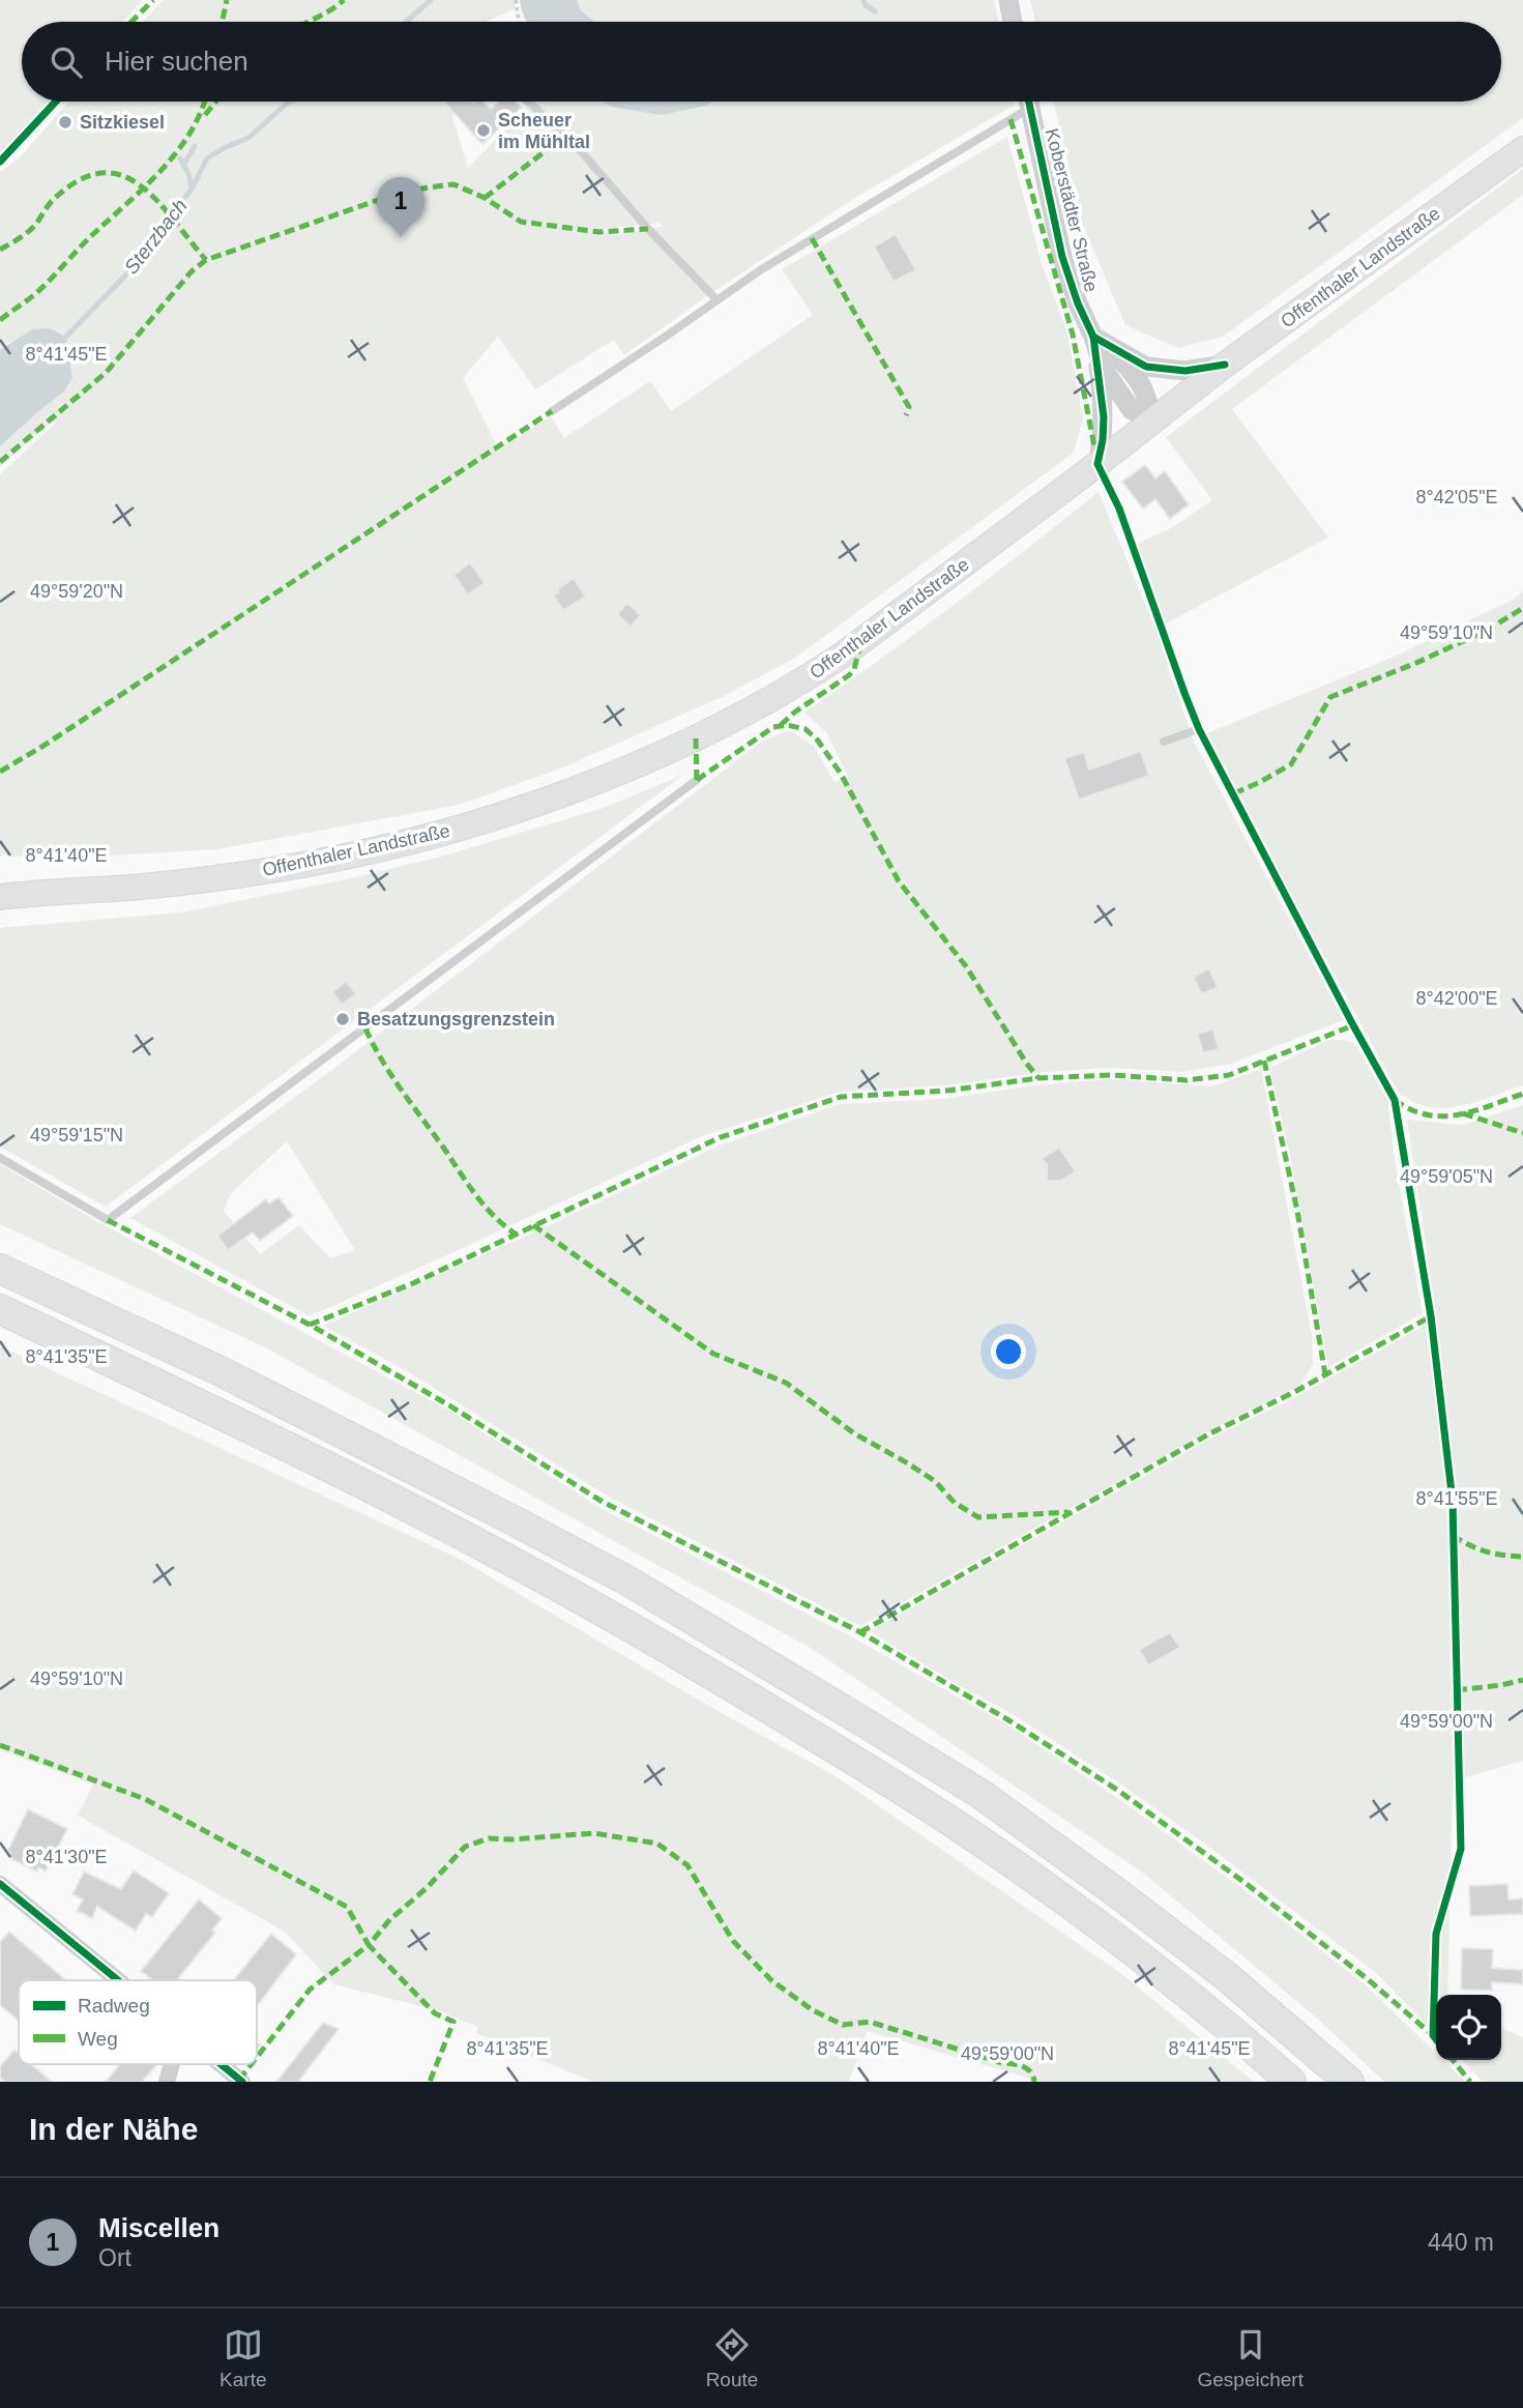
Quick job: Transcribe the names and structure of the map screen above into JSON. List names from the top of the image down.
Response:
{
  "streets": {
    "main road": ["Offenthaler Landstraße"],
    "street": ["Koberstädter Straße"]
  },
  "water": ["Sterzbach"],
  "places": ["Sitzkiesel", "Scheuer im Mühltal", "Besatzungsgrenzstein"],
  "legend": ["Radweg", "Weg"],
  "page": {
    "search": "Hier suchen",
    "pins": "1",
    "heading": "In der Nähe",
    "list": [
      {
        "mark": "1",
        "name": "Miscellen",
        "note": "Ort",
        "value": "440 m"
      }
    ],
    "nav": ["Karte", "Route", "Gespeichert"]
  },
  "coordinates": [
    "8°41'45\"E",
    "8°42'05\"E",
    "49°59'20\"N",
    "49°59'10\"N",
    "8°41'40\"E",
    "8°42'00\"E",
    "49°59'15\"N",
    "49°59'05\"N",
    "8°41'35\"E",
    "8°41'55\"E",
    "49°59'00\"N",
    "8°41'30\"E"
  ]
}
